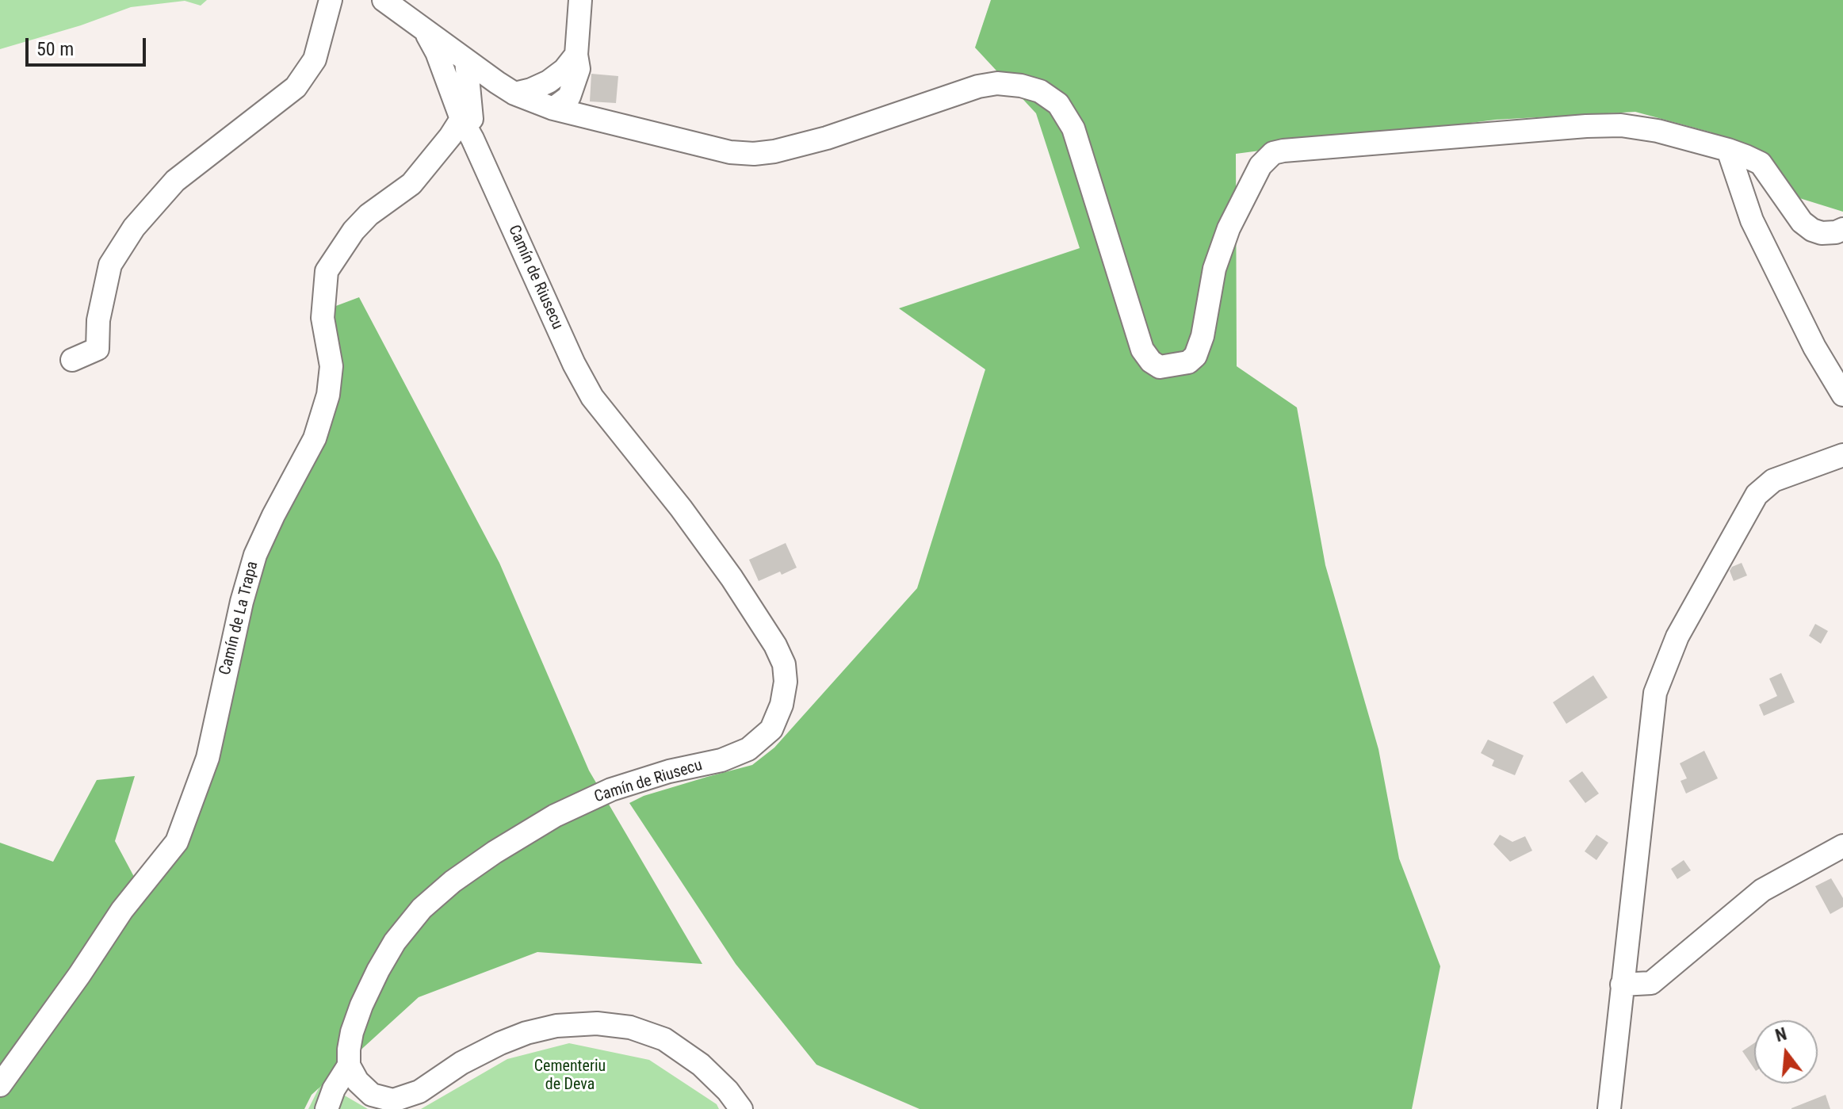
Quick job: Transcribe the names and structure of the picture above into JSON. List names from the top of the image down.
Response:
{
  "streets": {
    "street": ["Camín de Riusecu", "Camín de La Trapa"]
  },
  "crossings": [
    ["Camín de Riusecu", "Camín de La Trapa"]
  ],
  "parks": ["Cementeriu de Deva"],
  "scale_bar": "50 m",
  "north": "top"
}
